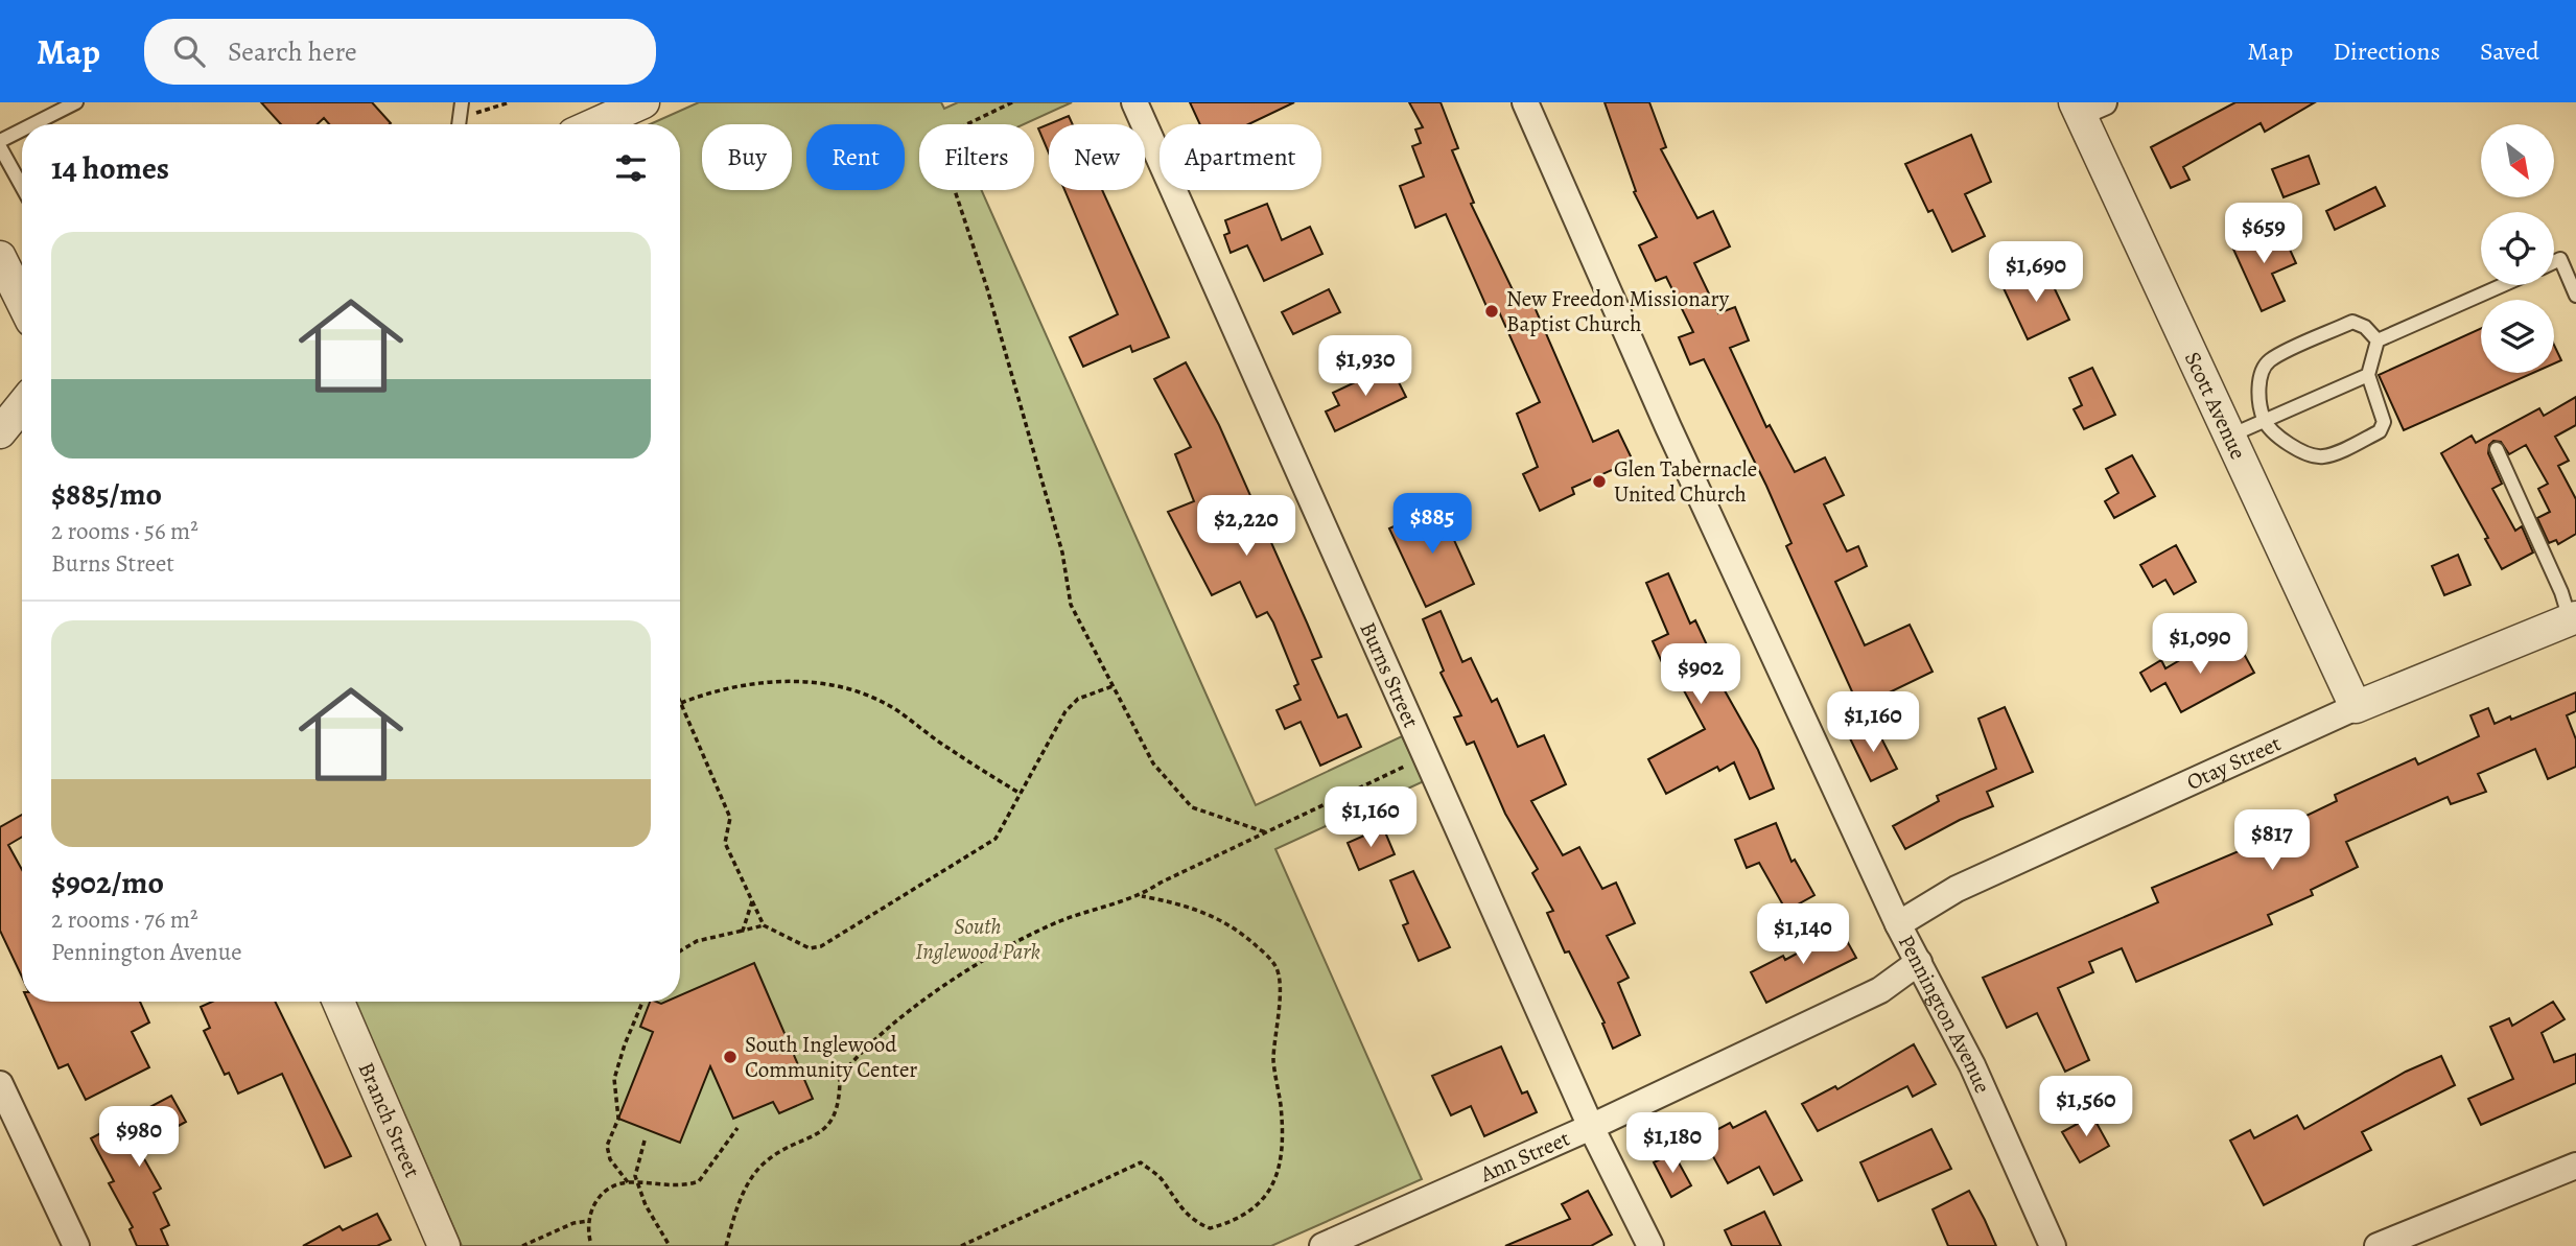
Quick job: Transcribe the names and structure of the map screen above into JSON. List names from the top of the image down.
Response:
{
  "streets": {
    "street": [
      "Scott Avenue",
      "Burns Street",
      "Otay Street",
      "Pennington Avenue",
      "Branch Street",
      "Ann Street"
    ]
  },
  "crossings": [
    ["Scott Avenue", "Otay Street"],
    ["Burns Street", "Ann Street"],
    ["Otay Street", "Pennington Avenue"],
    ["Pennington Avenue", "Ann Street"]
  ],
  "parks": ["South Inglewood Park"],
  "places": ["New Freedon Missionary Baptist Church", "Glen Tabernacle United Church", "South Inglewood Community Center"],
  "north": "bottom right",
  "page": {
    "header": "Map",
    "search": "Search here",
    "nav": ["Map", "Directions", "Saved"],
    "chip": [
      "Buy",
      "Rent",
      "Filters",
      "New",
      "Apartment"
    ],
    "heading": "14 homes",
    "price": [
      "$659",
      "$1,690",
      "$1,930",
      "$885",
      "$2,220",
      "$1,090",
      "$902",
      "$1,160",
      "$1,160",
      "$817",
      "$1,140",
      "$1,560",
      "$980",
      "$1,180"
    ],
    "list": [
      {
        "name": "$885/mo",
        "note": "2 rooms · 56 m² · Burns Street"
      },
      {
        "name": "$902/mo",
        "note": "2 rooms · 76 m² · Pennington Avenue"
      }
    ]
  }
}
